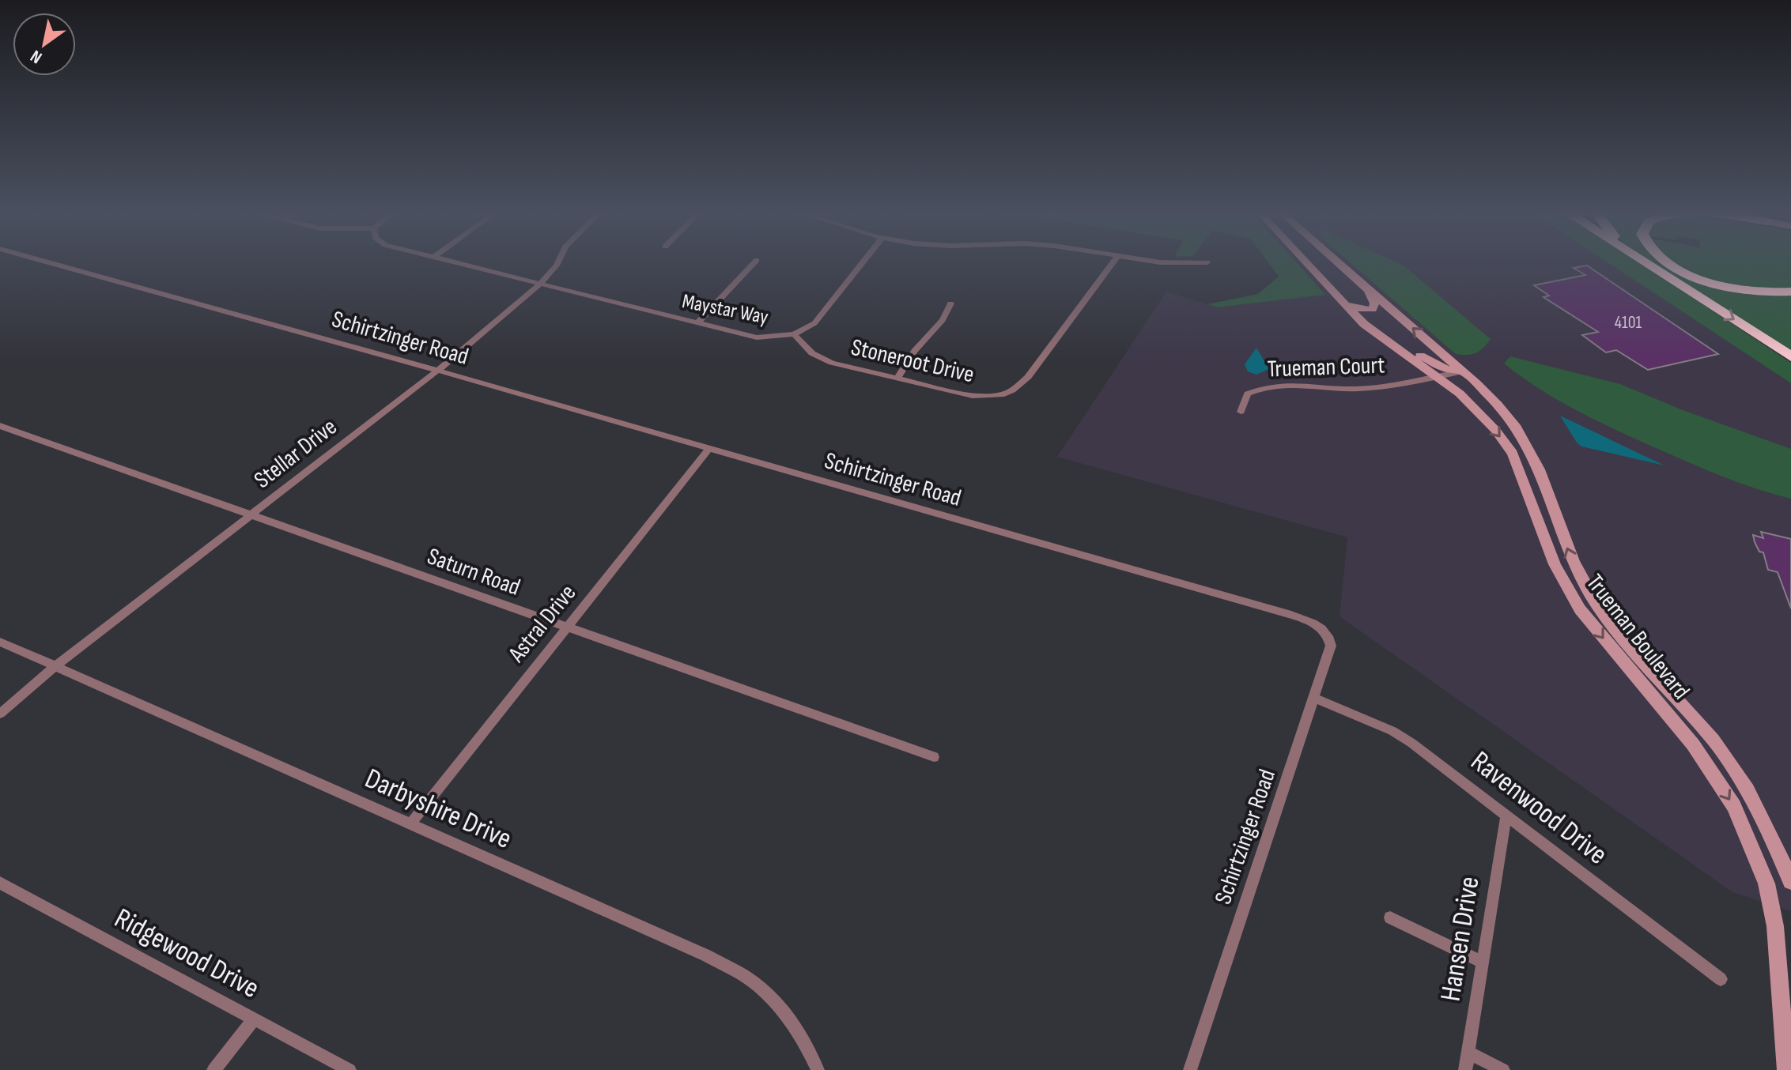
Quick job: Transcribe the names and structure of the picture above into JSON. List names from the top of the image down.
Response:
{
  "streets": {
    "main road": ["Trueman Boulevard"],
    "street": [
      "Maystar Way",
      "Schirtzinger Road",
      "Stoneroot Drive",
      "Trueman Court",
      "Stellar Drive",
      "Saturn Road",
      "Astral Drive",
      "Ravenwood Drive",
      "Darbyshire Drive",
      "Hansen Drive",
      "Ridgewood Drive"
    ]
  },
  "crossings": [
    ["Maystar Way", "Stoneroot Drive"],
    ["Maystar Way", "Stellar Drive"],
    ["Schirtzinger Road", "Stellar Drive"],
    ["Schirtzinger Road", "Astral Drive"],
    ["Schirtzinger Road", "Ravenwood Drive"],
    ["Trueman Court", "Trueman Boulevard"],
    ["Stellar Drive", "Saturn Road"],
    ["Stellar Drive", "Darbyshire Drive"],
    ["Saturn Road", "Astral Drive"],
    ["Astral Drive", "Darbyshire Drive"],
    ["Ravenwood Drive", "Hansen Drive"]
  ],
  "house_numbers": ["4101"],
  "north": "bottom left"
}
